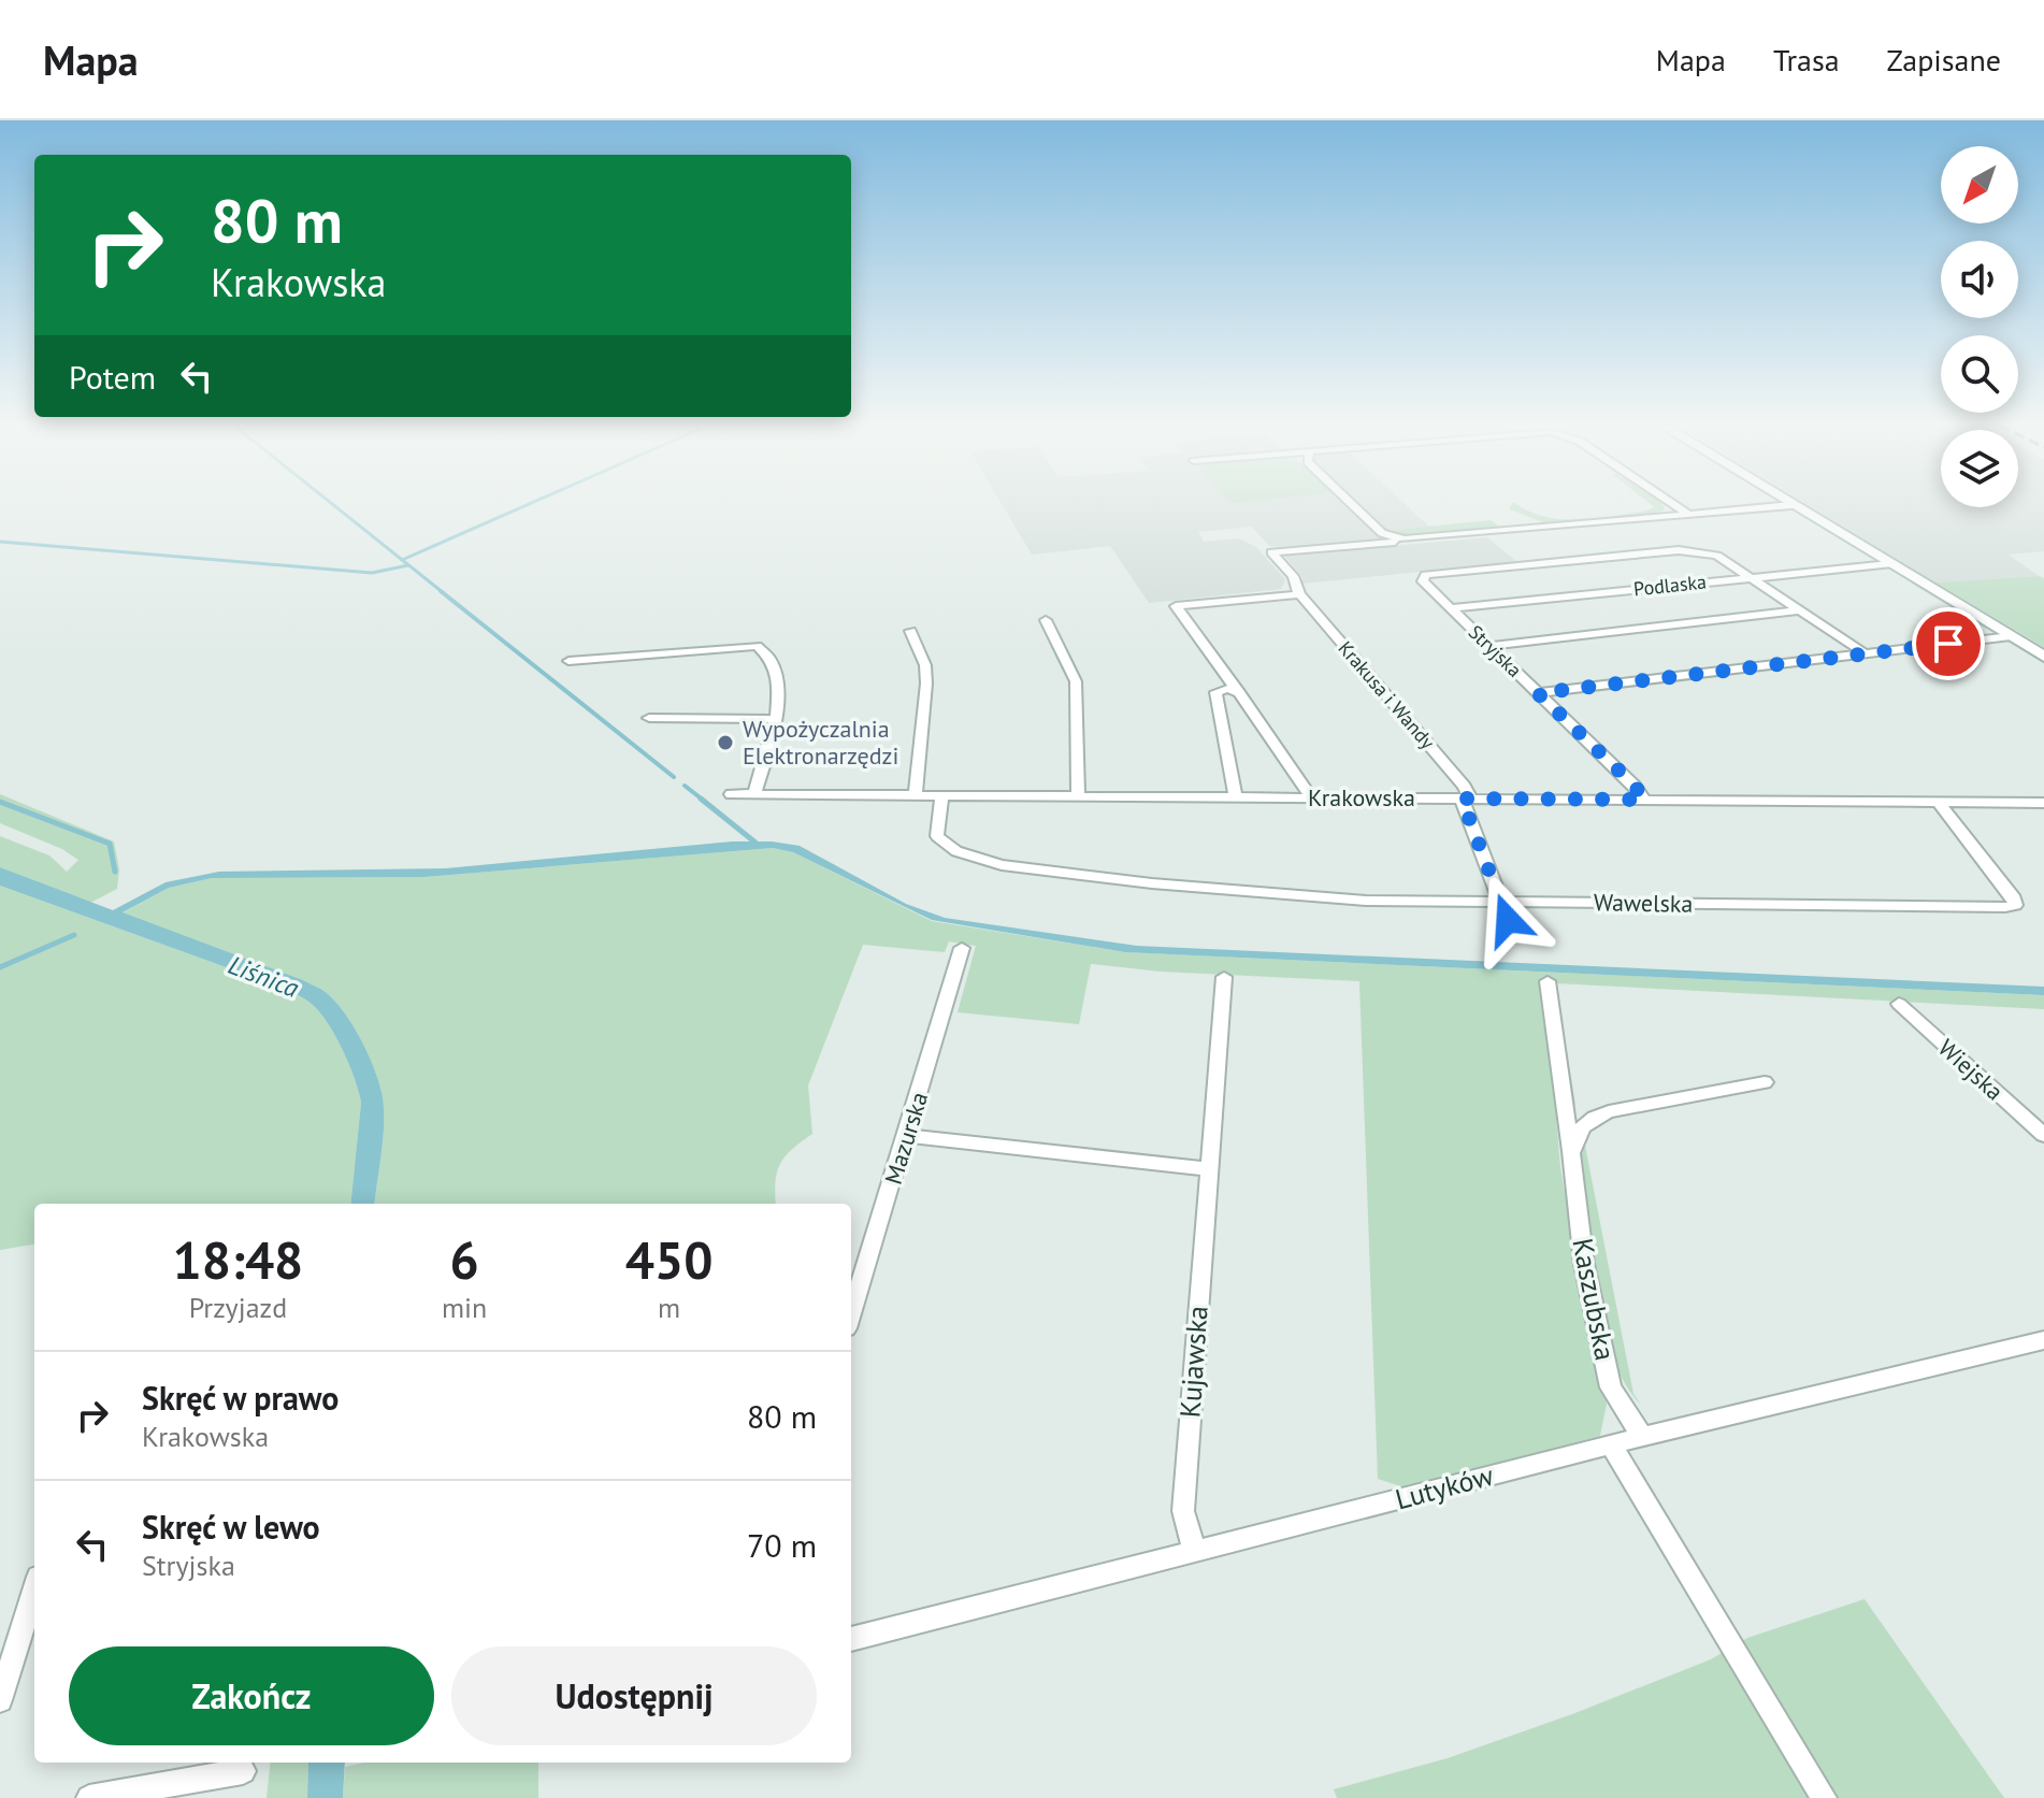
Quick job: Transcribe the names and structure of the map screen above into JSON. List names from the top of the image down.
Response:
{
  "streets": {
    "street": [
      "Podlaska",
      "Stryjska",
      "Krakusa i Wandy",
      "Krakowska",
      "Wawelska",
      "Wiejska",
      "Mazurska",
      "Kaszubska",
      "Kujawska",
      "Lutyków"
    ]
  },
  "crossings": [
    ["Podlaska", "Stryjska"],
    ["Stryjska", "Krakowska"],
    ["Krakusa i Wandy", "Krakowska"],
    ["Krakusa i Wandy", "Wawelska"],
    ["Krakowska", "Wawelska"],
    ["Kaszubska", "Lutyków"],
    ["Kujawska", "Lutyków"]
  ],
  "water": ["Liśnica"],
  "places": ["Wypożyczalnia Elektronarzędzi"],
  "north": "bottom left",
  "page": {
    "header": "Mapa",
    "nav": ["Mapa", "Trasa", "Zapisane"],
    "turn": ["80 m", "Krakowska"],
    "then": "Potem",
    "eta": [
      "18:48",
      "Przyjazd",
      "6",
      "min",
      "450",
      "m"
    ],
    "list": [
      {
        "name": "Skręć w prawo",
        "note": "Krakowska",
        "value": "80 m"
      },
      {
        "name": "Skręć w lewo",
        "note": "Stryjska",
        "value": "70 m"
      }
    ],
    "buttons": ["Zakończ", "Udostępnij"]
  }
}
